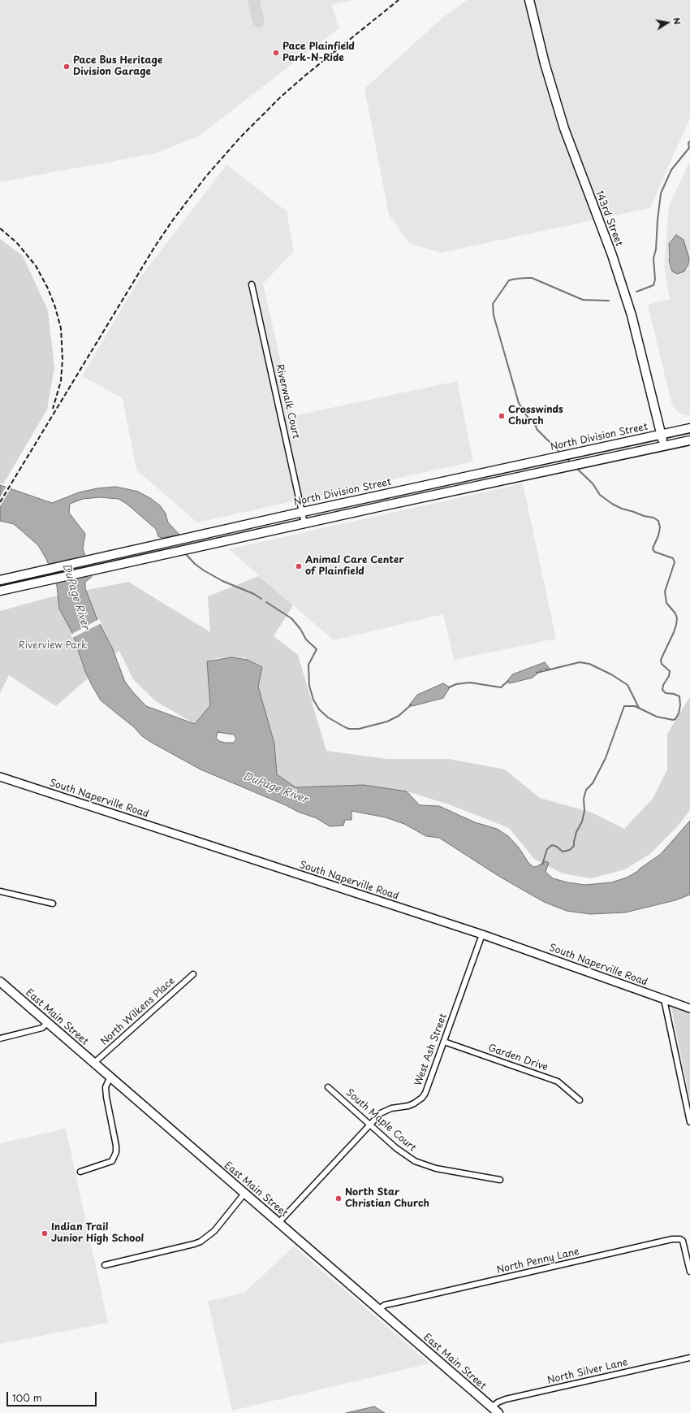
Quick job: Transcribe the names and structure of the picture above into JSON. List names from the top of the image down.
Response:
{
  "streets": {
    "main road": [
      "143rd Street",
      "North Division Street",
      "South Naperville Road",
      "East Main Street"
    ],
    "street": [
      "Riverwalk Court",
      "North Wilkens Place",
      "West Ash Street",
      "Garden Drive",
      "South Maple Court",
      "North Penny Lane",
      "North Silver Lane"
    ]
  },
  "crossings": [
    ["143rd Street", "North Division Street"],
    ["Riverwalk Court", "North Division Street"],
    ["South Naperville Road", "West Ash Street"],
    ["North Wilkens Place", "East Main Street"],
    ["East Main Street", "West Ash Street"],
    ["East Main Street", "North Penny Lane"],
    ["East Main Street", "North Silver Lane"],
    ["West Ash Street", "Garden Drive"],
    ["West Ash Street", "South Maple Court"]
  ],
  "water": ["DuPage River"],
  "parks": ["Riverview Park"],
  "places": [
    "Pace Plainfield Park-N-Ride",
    "Pace Bus Heritage Division Garage",
    "Crosswinds Church",
    "Animal Care Center of Plainfield",
    "North Star Christian Church",
    "Indian Trail Junior High School"
  ],
  "scale_bar": "100 m",
  "north": "right"
}
